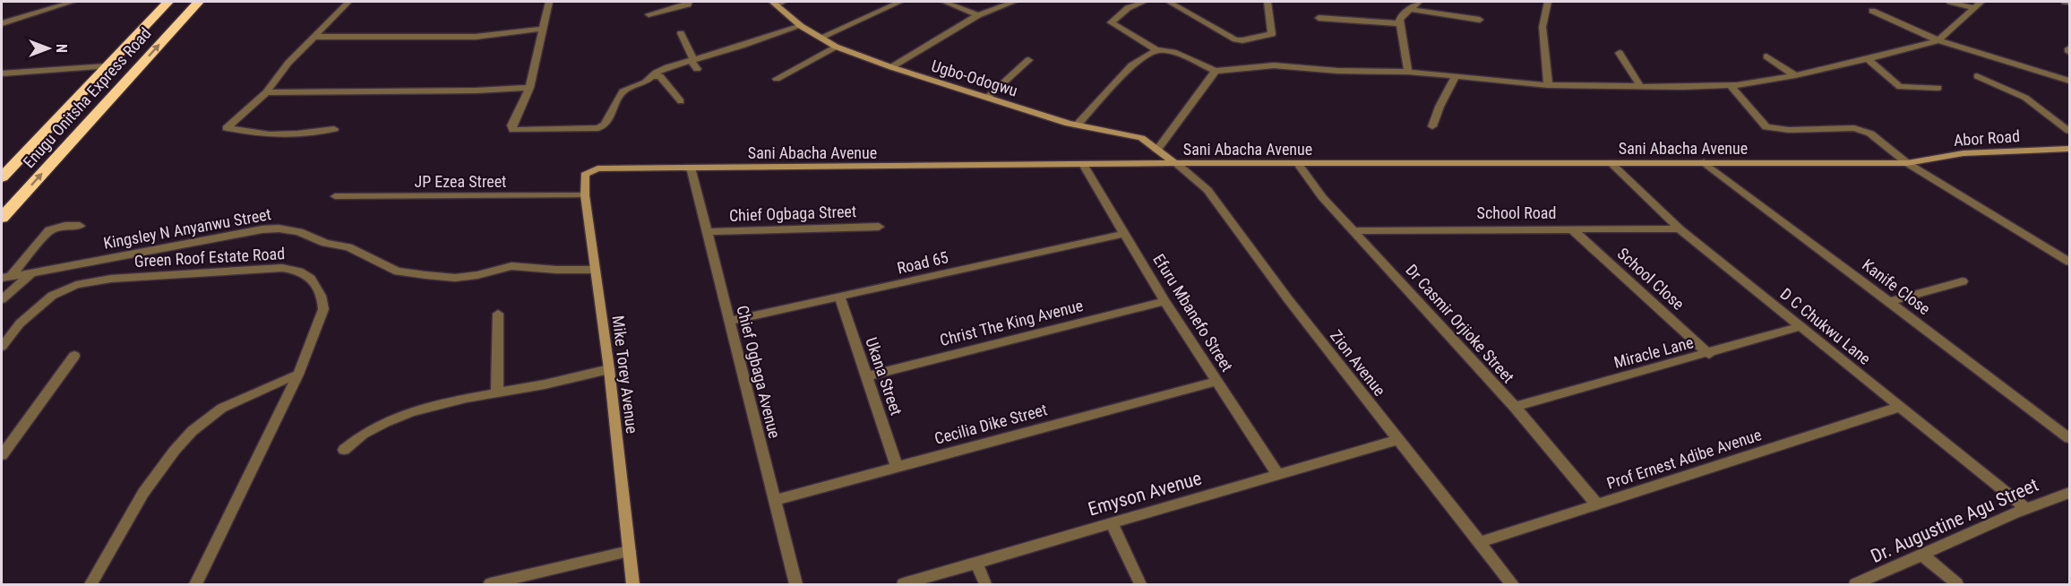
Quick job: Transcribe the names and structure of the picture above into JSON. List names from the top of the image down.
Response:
{
  "streets": {
    "highway": ["Enugu Onitsha Express Road"],
    "street": [
      "Ugbo-Odogwu",
      "Abor Road",
      "Sani Abacha Avenue",
      "JP Ezea Street",
      "School Road",
      "Chief Ogbaga Street",
      "Kingsley N Anyanwu Street",
      "Green Roof Estate Road",
      "Road 65",
      "School Close",
      "Kanife Close",
      "Efuru Mbanefo Street",
      "Christ The King Avenue",
      "Dr Casmir Orjioke Street",
      "D C Chukwu Lane",
      "Miracle Lane",
      "Zion Avenue",
      "Chief Ogbaga Avenue",
      "Mike Torey Avenue",
      "Ukana Street",
      "Cecilia Dike Street",
      "Prof Ernest Adibe Avenue",
      "Emyson Avenue",
      "Dr. Augustine Agu Street"
    ]
  },
  "crossings": [
    ["Ugbo-Odogwu", "Sani Abacha Avenue"],
    ["Ugbo-Odogwu", "Zion Avenue"],
    ["Abor Road", "Sani Abacha Avenue"],
    ["Sani Abacha Avenue", "Kanife Close"],
    ["Sani Abacha Avenue", "Efuru Mbanefo Street"],
    ["Sani Abacha Avenue", "Dr Casmir Orjioke Street"],
    ["Sani Abacha Avenue", "D C Chukwu Lane"],
    ["Sani Abacha Avenue", "Zion Avenue"],
    ["Sani Abacha Avenue", "Chief Ogbaga Avenue"],
    ["Sani Abacha Avenue", "Mike Torey Avenue"],
    ["JP Ezea Street", "Mike Torey Avenue"],
    ["School Road", "School Close"],
    ["School Road", "Dr Casmir Orjioke Street"],
    ["School Road", "D C Chukwu Lane"],
    ["Chief Ogbaga Street", "Chief Ogbaga Avenue"],
    ["Kingsley N Anyanwu Street", "Mike Torey Avenue"],
    ["Road 65", "Efuru Mbanefo Street"],
    ["Road 65", "Chief Ogbaga Avenue"],
    ["Road 65", "Ukana Street"],
    ["School Close", "Miracle Lane"],
    ["Efuru Mbanefo Street", "Christ The King Avenue"],
    ["Efuru Mbanefo Street", "Cecilia Dike Street"],
    ["Efuru Mbanefo Street", "Emyson Avenue"],
    ["Christ The King Avenue", "Ukana Street"],
    ["Dr Casmir Orjioke Street", "Miracle Lane"],
    ["Dr Casmir Orjioke Street", "Prof Ernest Adibe Avenue"],
    ["D C Chukwu Lane", "Miracle Lane"],
    ["D C Chukwu Lane", "Prof Ernest Adibe Avenue"],
    ["D C Chukwu Lane", "Dr. Augustine Agu Street"],
    ["Zion Avenue", "Prof Ernest Adibe Avenue"],
    ["Zion Avenue", "Emyson Avenue"],
    ["Chief Ogbaga Avenue", "Cecilia Dike Street"],
    ["Ukana Street", "Cecilia Dike Street"]
  ],
  "north": "right"
}
